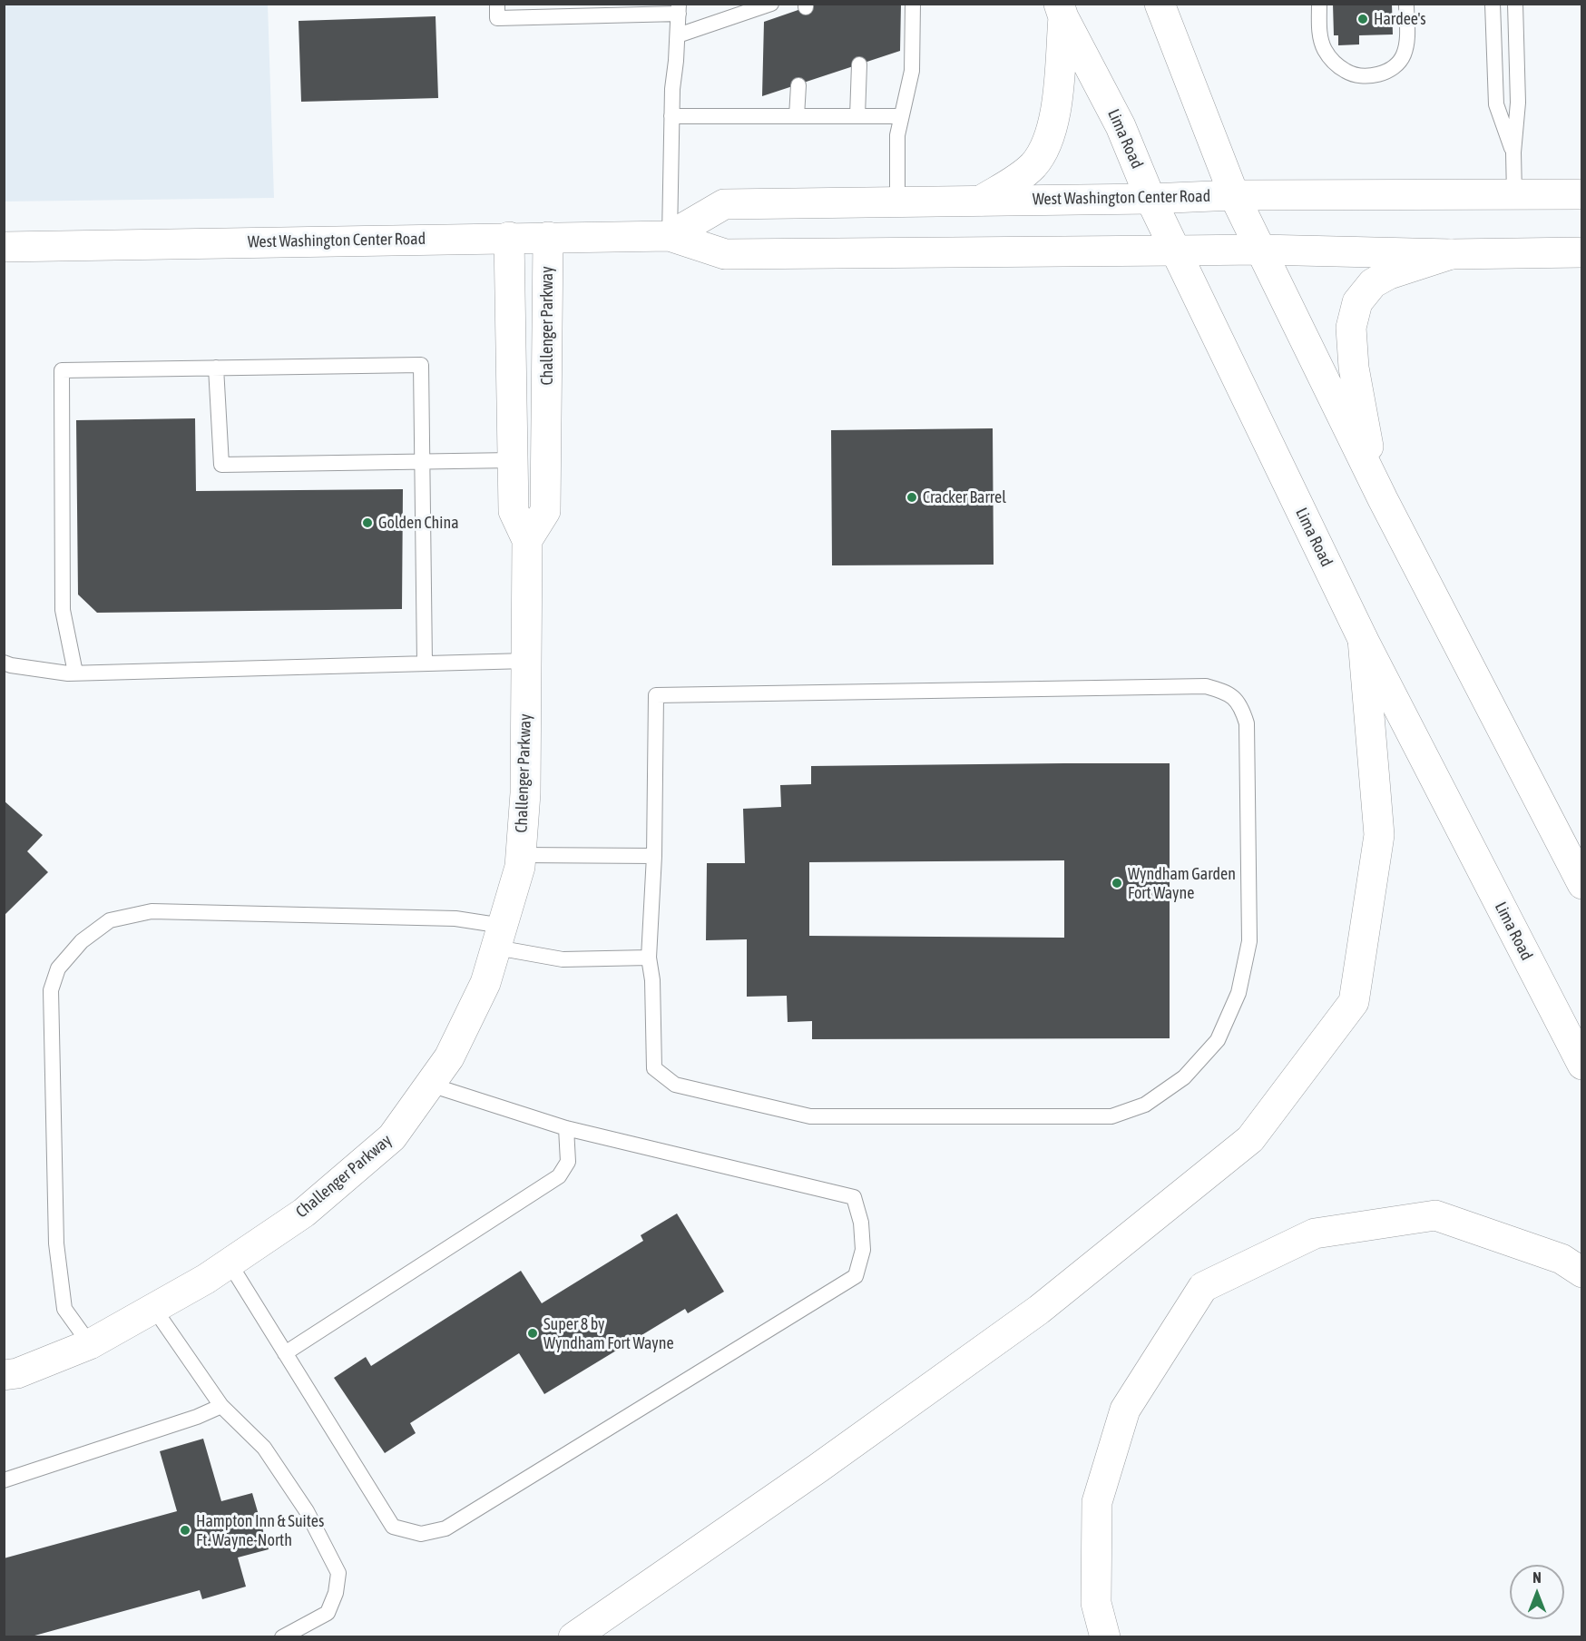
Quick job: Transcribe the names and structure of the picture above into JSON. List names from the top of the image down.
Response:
{
  "streets": {
    "main road": ["Lima Road", "West Washington Center Road", "Challenger Parkway"]
  },
  "crossings": [
    ["Lima Road", "West Washington Center Road"],
    ["West Washington Center Road", "Challenger Parkway"]
  ],
  "places": [
    "Hardee's",
    "Cracker Barrel",
    "Golden China",
    "Wyndham Garden Fort Wayne",
    "Super 8 by Wyndham Fort Wayne",
    "Hampton Inn & Suites Ft. Wayne-North"
  ],
  "north": "top"
}
